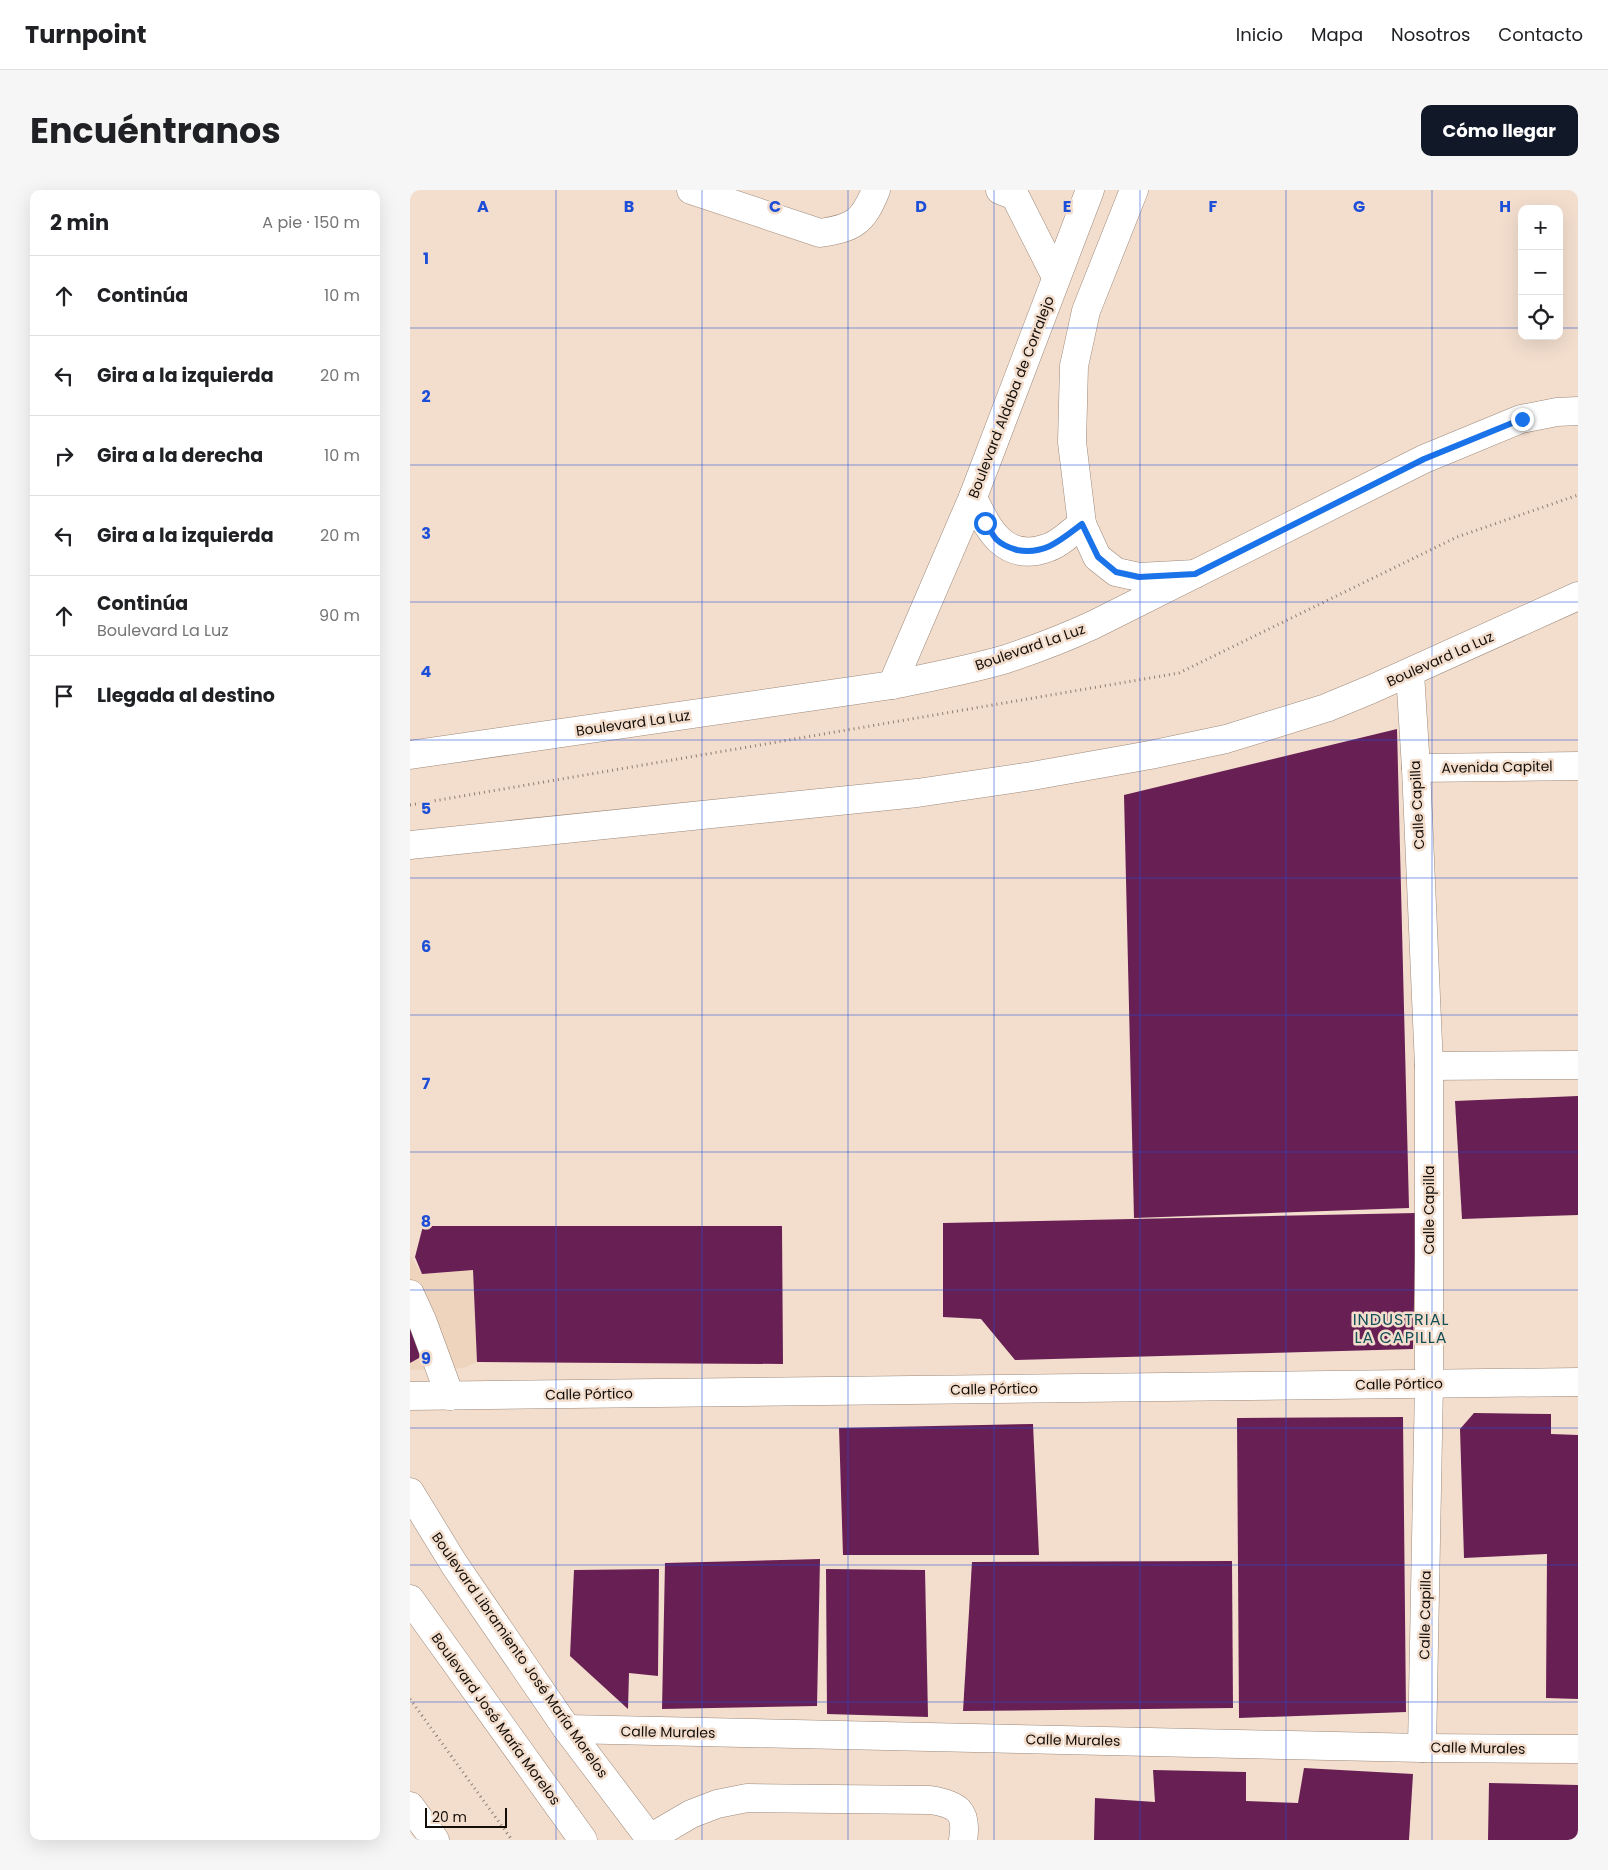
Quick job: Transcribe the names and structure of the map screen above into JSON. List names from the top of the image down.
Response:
{
  "streets": {
    "street": [
      "Boulevard Aldaba de Corralejo",
      "Boulevard La Luz",
      "Avenida Capitel",
      "Calle Capilla",
      "Calle Pórtico",
      "Boulevard Libramiento José María Morelos",
      "Boulevard José María Morelos",
      "Calle Murales"
    ]
  },
  "crossings": [
    ["Boulevard Aldaba de Corralejo", "Boulevard La Luz"],
    ["Boulevard La Luz", "Calle Capilla"],
    ["Avenida Capitel", "Calle Capilla"],
    ["Calle Capilla", "Calle Pórtico"],
    ["Calle Capilla", "Calle Murales"],
    ["Boulevard Libramiento José María Morelos", "Calle Murales"]
  ],
  "districts": ["INDUSTRIAL LA CAPILLA"],
  "scale_bar": "20 m",
  "page": {
    "header": "Turnpoint",
    "nav": [
      "Inicio",
      "Mapa",
      "Nosotros",
      "Contacto"
    ],
    "title": "Encuéntranos",
    "buttons": "Cómo llegar",
    "heading": ["2 min", "A pie · 150 m"],
    "map_buttons": ["+", "−"],
    "list": [
      ["Continúa", "10 m"],
      ["Gira a la izquierda", "20 m"],
      ["Gira a la derecha", "10 m"],
      ["Gira a la izquierda", "20 m"],
      ["Continúa", "Boulevard La Luz", "90 m"],
      "Llegada al destino"
    ],
    "scale": "20 m"
  },
  "grid": {
    "columns": [
      "A",
      "B",
      "C",
      "D",
      "E",
      "F",
      "G",
      "H"
    ],
    "rows": [
      "1",
      "2",
      "3",
      "4",
      "5",
      "6",
      "7",
      "8",
      "9"
    ]
  }
}
